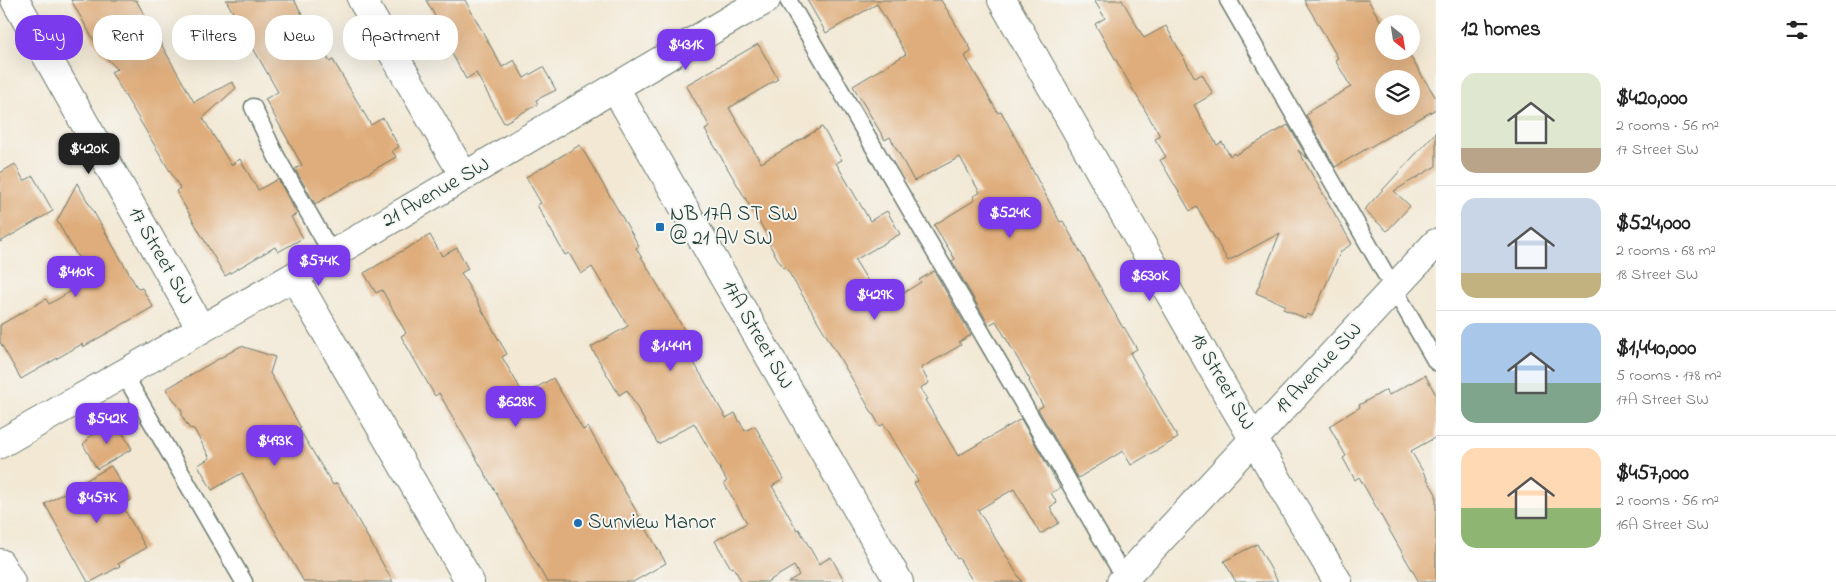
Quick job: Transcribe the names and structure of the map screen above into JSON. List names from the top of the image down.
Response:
{
  "streets": {
    "street": [
      "21 Avenue SW",
      "17 Street SW",
      "17A Street SW",
      "19 Avenue SW",
      "18 Street SW"
    ]
  },
  "crossings": [
    ["21 Avenue SW", "17 Street SW"],
    ["21 Avenue SW", "17A Street SW"],
    ["19 Avenue SW", "18 Street SW"]
  ],
  "places": {
    "transit": ["NB 17A ST SW @ 21 AV SW"],
    "other": ["Sunview Manor"]
  },
  "north": "bottom right",
  "page": {
    "heading": "12 homes",
    "chip": [
      "Buy",
      "Rent",
      "Filters",
      "New",
      "Apartment"
    ],
    "price": [
      "$431K",
      "$420K",
      "$524K",
      "$574K",
      "$410K",
      "$630K",
      "$429K",
      "$1.44M",
      "$628K",
      "$542K",
      "$493K",
      "$457K"
    ],
    "list": [
      {
        "name": "$420,000",
        "note": "2 rooms · 56 m² · 17 Street SW"
      },
      {
        "name": "$524,000",
        "note": "2 rooms · 68 m² · 18 Street SW"
      },
      {
        "name": "$1,440,000",
        "note": "5 rooms · 178 m² · 17A Street SW"
      },
      {
        "name": "$457,000",
        "note": "2 rooms · 56 m² · 16A Street SW"
      }
    ]
  }
}
